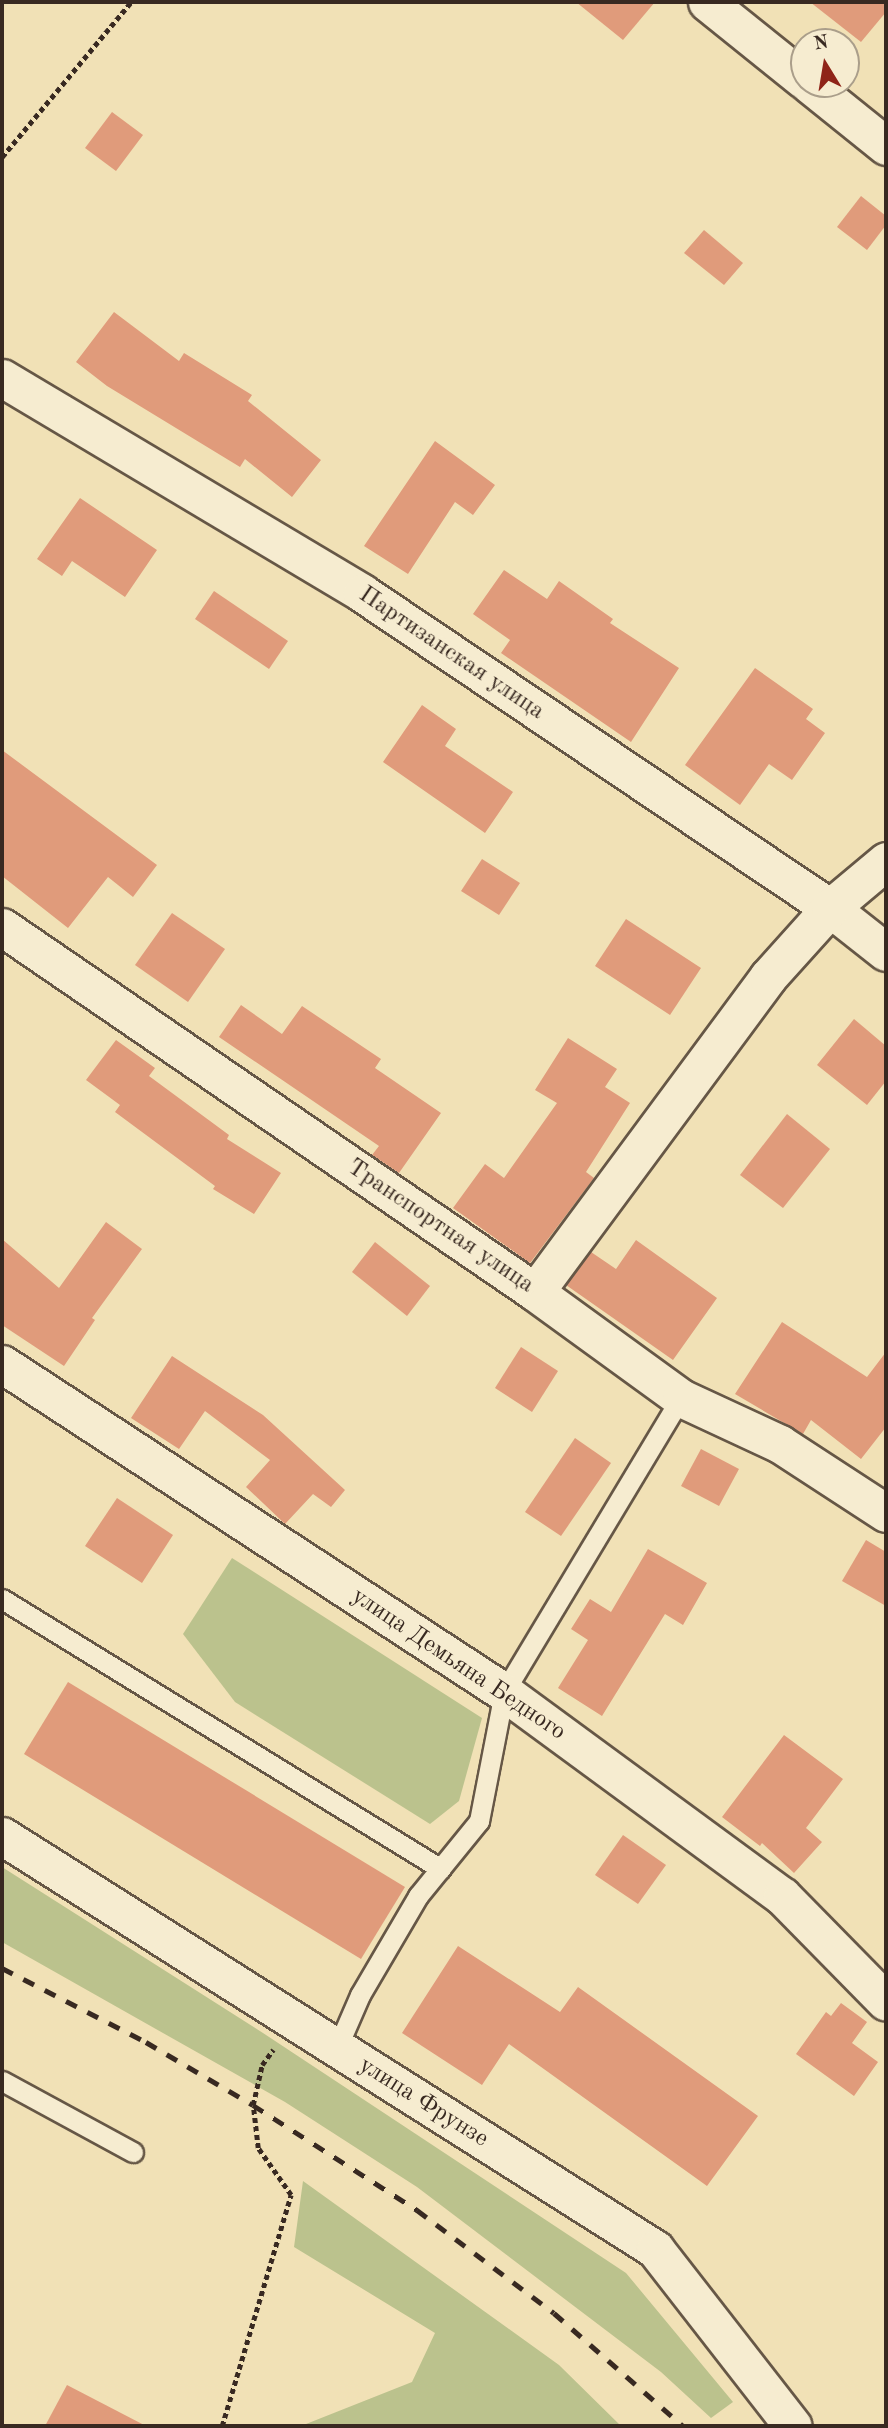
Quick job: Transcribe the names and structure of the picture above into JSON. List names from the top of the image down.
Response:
{
  "streets": {
    "street": [
      "Партизанская улица",
      "Транспортная улица",
      "улица Демьяна Бедного",
      "улица Фрунзе"
    ]
  },
  "north": "top"
}
